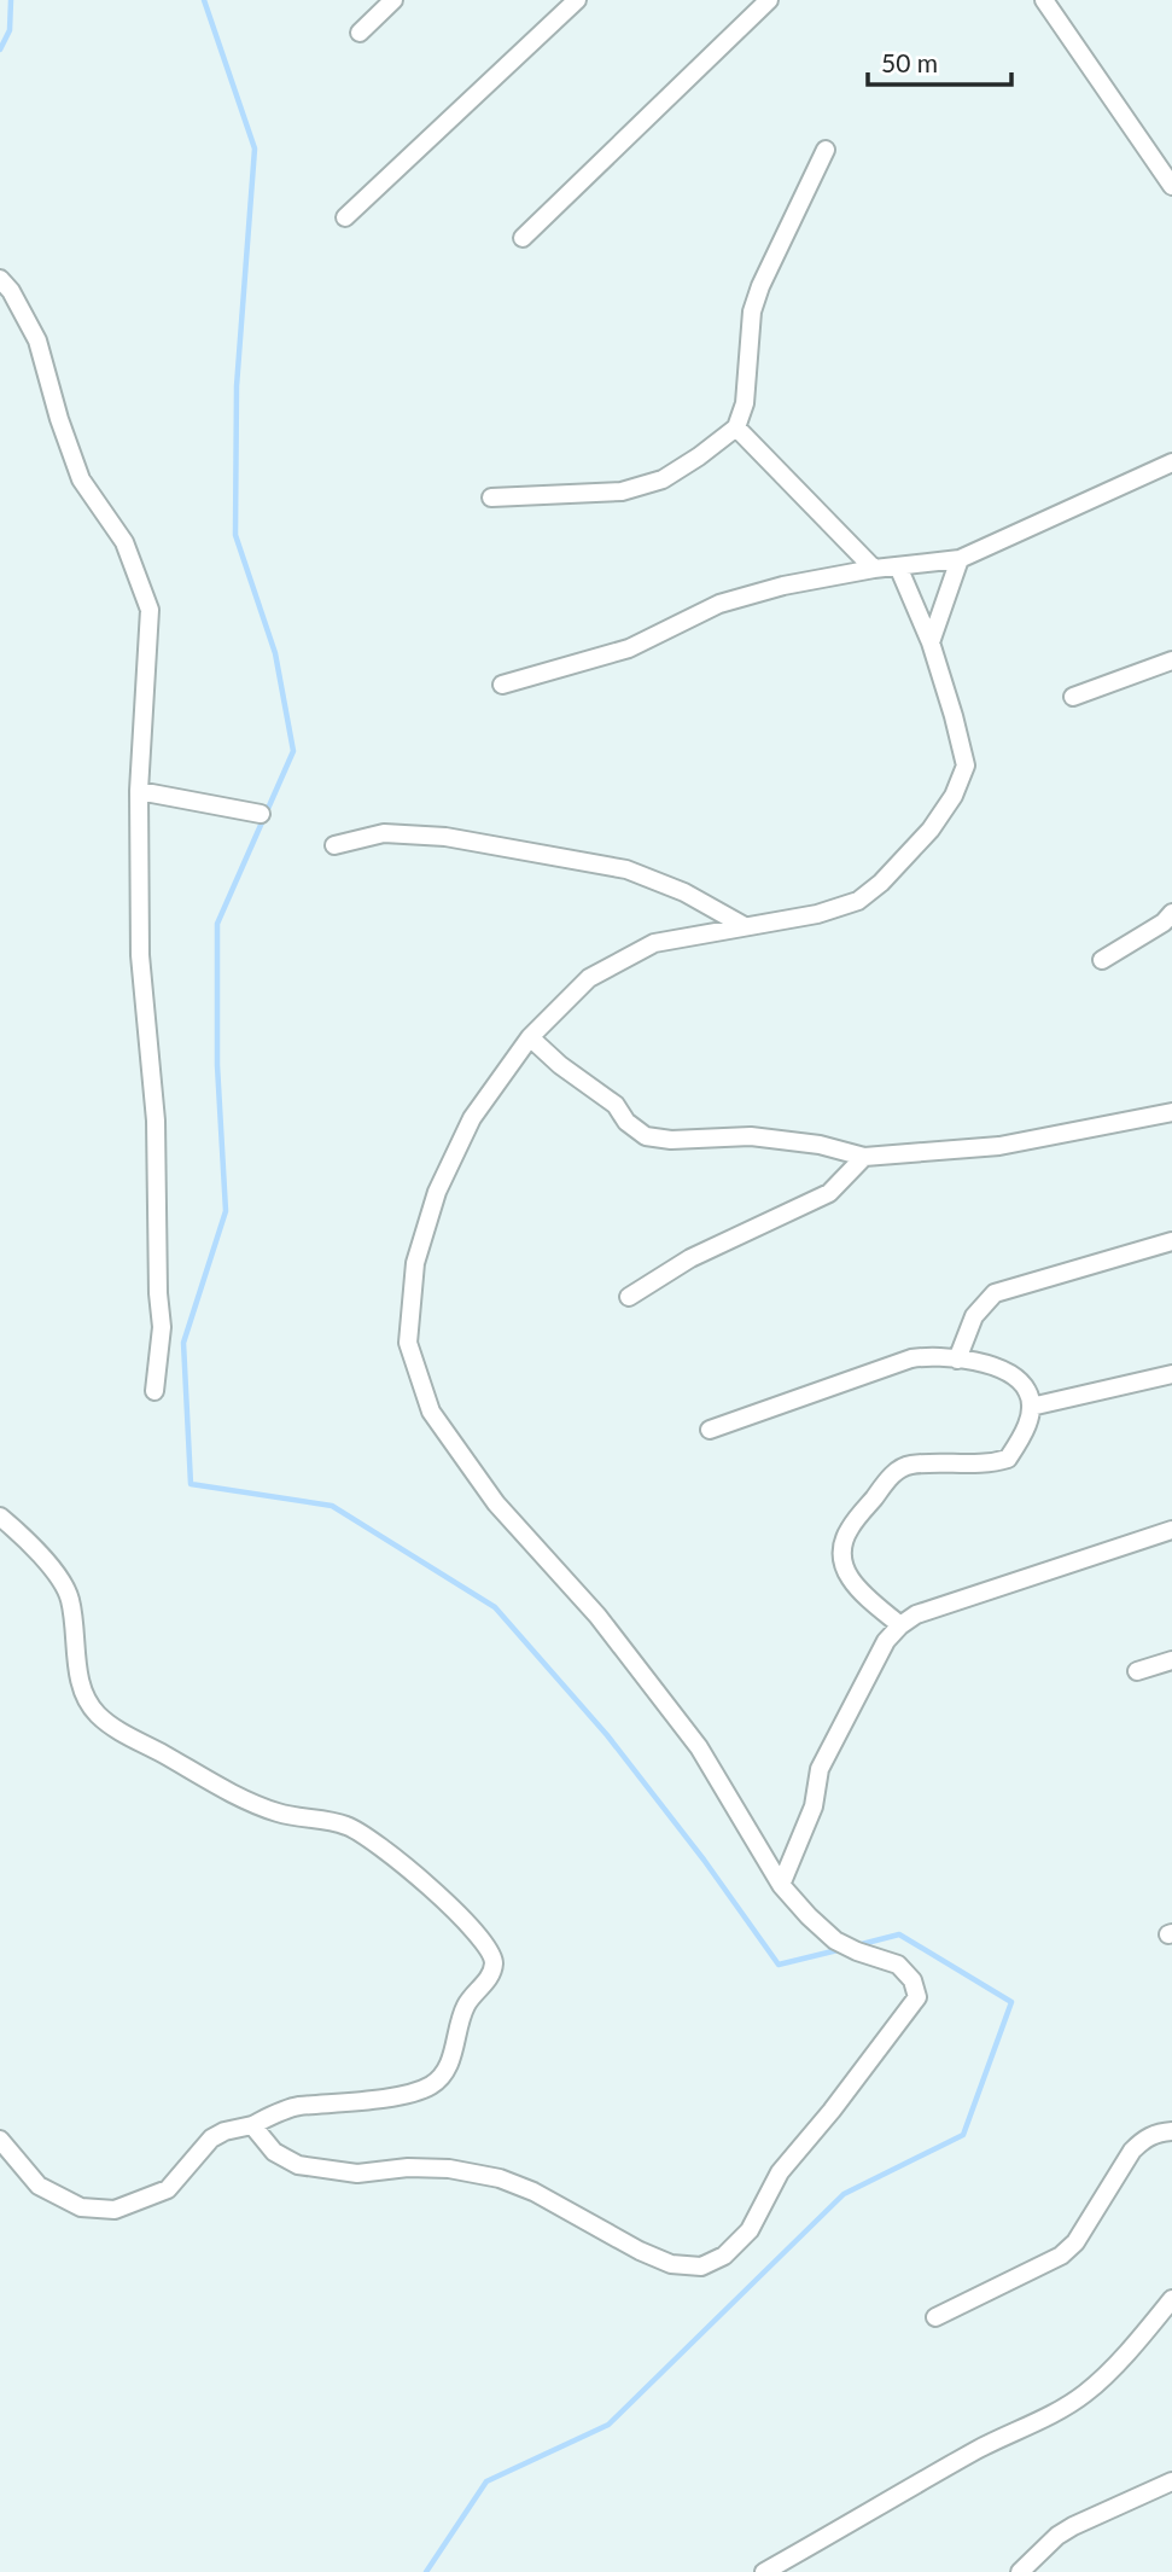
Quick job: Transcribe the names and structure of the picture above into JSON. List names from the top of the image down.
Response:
{
  "scale_bar": "50 m"
}
